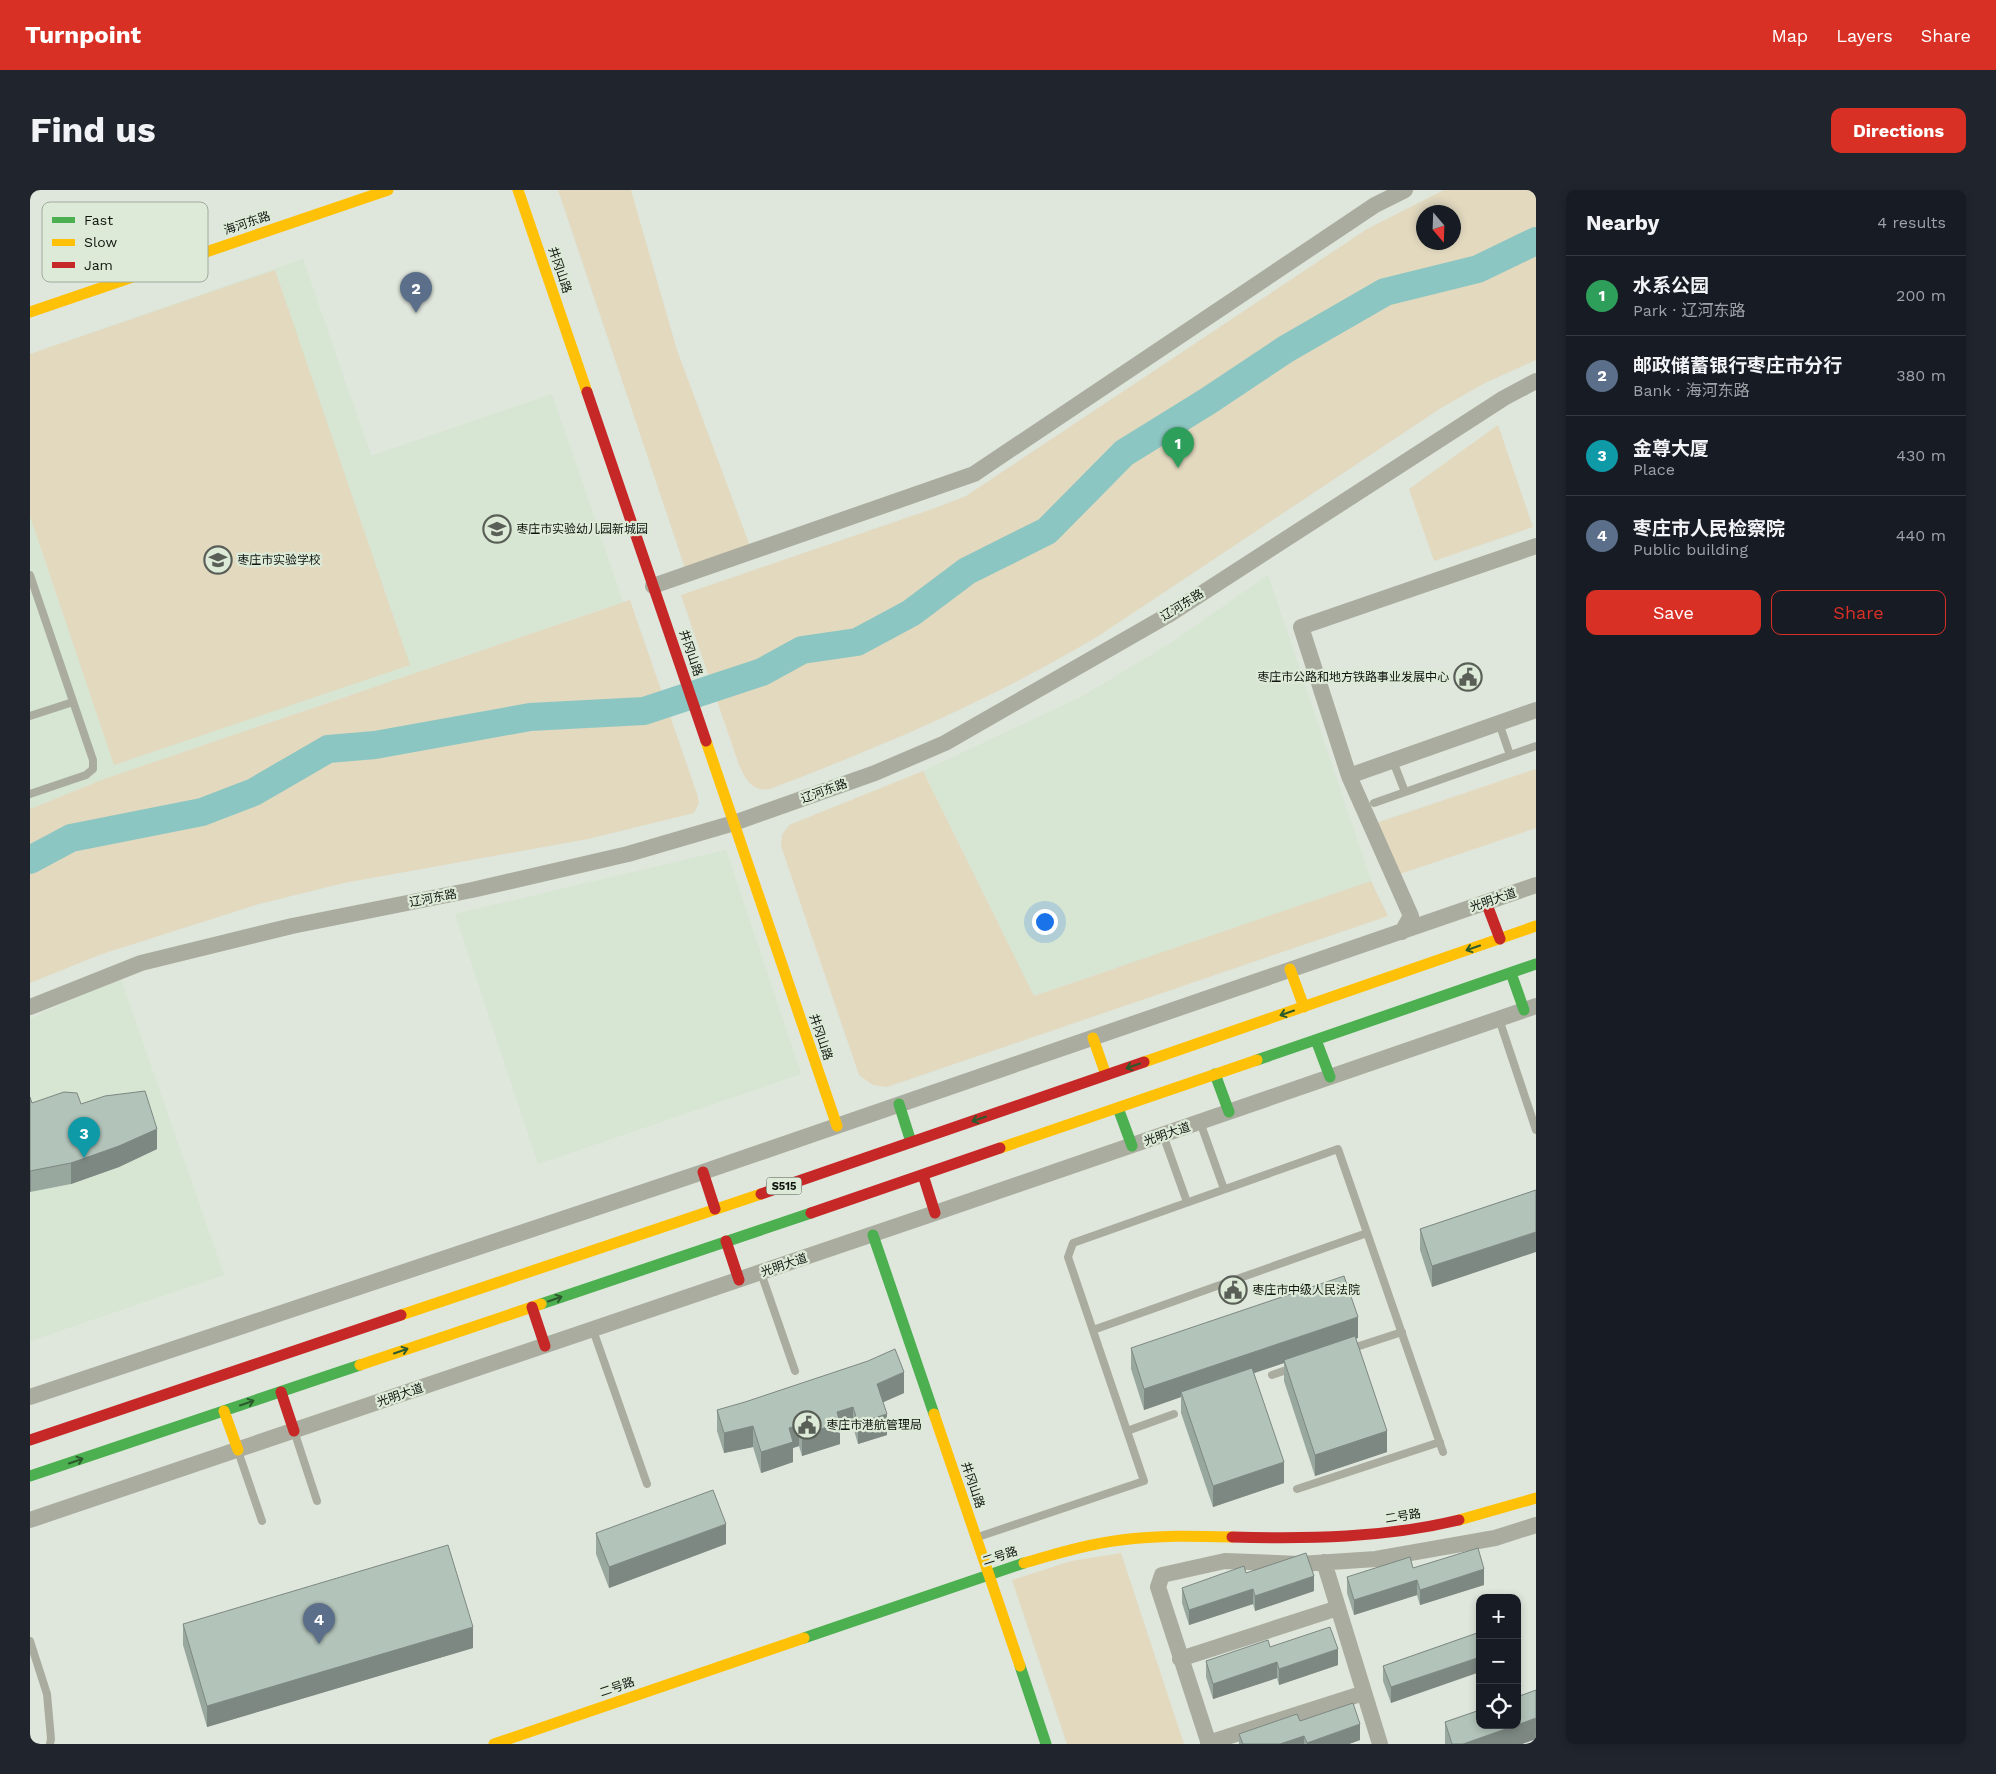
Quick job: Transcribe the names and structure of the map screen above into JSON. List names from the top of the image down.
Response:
{
  "streets": {
    "main road": [
      "海河东路",
      "井冈山路",
      "S515",
      "二号路"
    ],
    "street": ["辽河东路", "光明大道"]
  },
  "crossings": [
    ["井冈山路", "辽河东路"],
    ["井冈山路", "光明大道"],
    ["井冈山路", "二号路"]
  ],
  "places": {
    "school or university": ["枣庄市实验幼儿园新城园", "枣庄市实验学校"],
    "public building": ["枣庄市公路和地方铁路事业发展中心", "枣庄市中级人民法院", "枣庄市港航管理局"]
  },
  "legend": ["Fast", "Slow", "Jam"],
  "north": "bottom",
  "page": {
    "header": "Turnpoint",
    "nav": ["Map", "Layers", "Share"],
    "buttons": [
      "Directions",
      ["Save", "Share"]
    ],
    "title": "Find us",
    "heading": ["Nearby", "4 results"],
    "list": [
      {
        "mark": "1",
        "name": "水系公园",
        "note": "Park · 辽河东路",
        "value": "200 m"
      },
      {
        "mark": "2",
        "name": "邮政储蓄银行枣庄市分行",
        "note": "Bank · 海河东路",
        "value": "380 m"
      },
      {
        "mark": "3",
        "name": "金尊大厦",
        "note": "Place",
        "value": "430 m"
      },
      {
        "mark": "4",
        "name": "枣庄市人民检察院",
        "note": "Public building",
        "value": "440 m"
      }
    ],
    "pins": [
      "2",
      "1",
      "3",
      "4"
    ],
    "map_buttons": ["+", "−"]
  }
}
